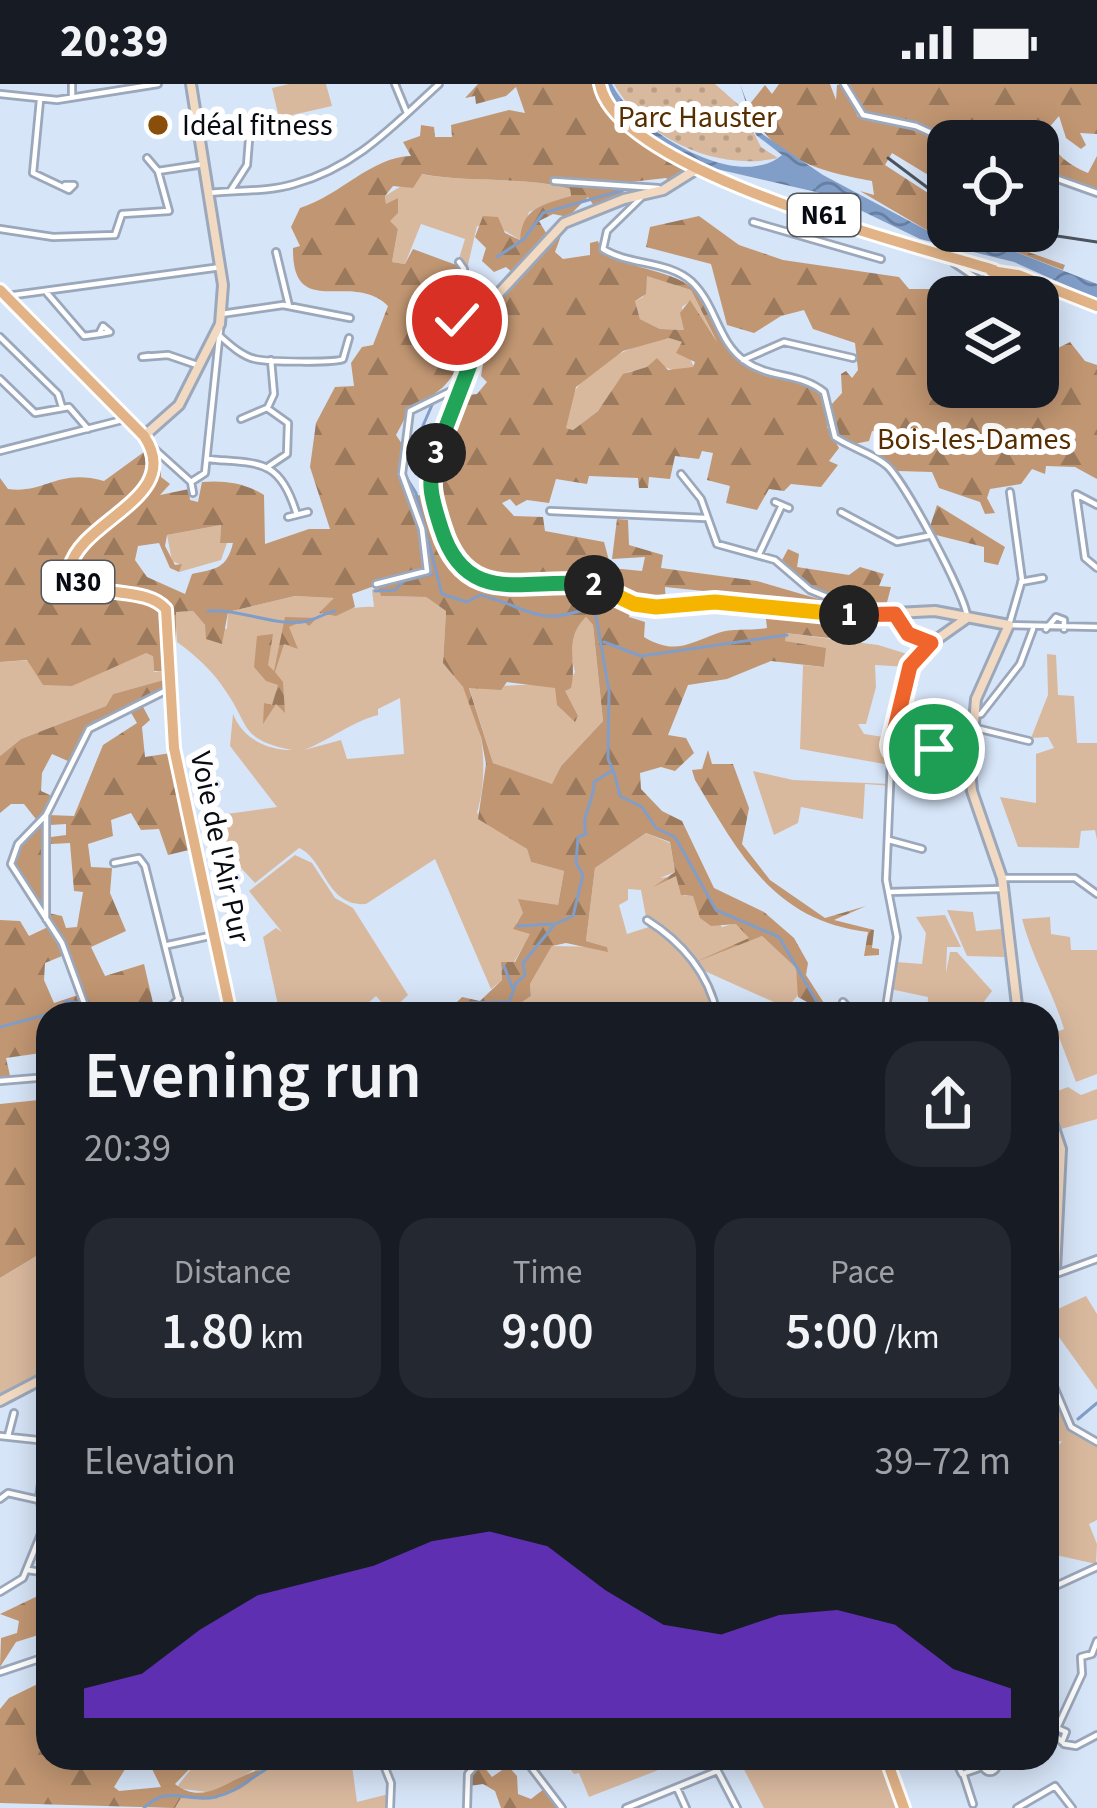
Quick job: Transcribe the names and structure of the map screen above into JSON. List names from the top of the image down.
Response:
{
  "streets": {
    "main road": ["N61", "N30", "Voie de l'Air Pur"]
  },
  "crossings": [
    ["N30", "Voie de l'Air Pur"]
  ],
  "parks": ["Parc Hauster", "Bois-les-Dames"],
  "places": ["Idéal fitness"],
  "page": {
    "status": "20:39",
    "pins": ["3", "2", "1"],
    "heading": ["Evening run", "20:39"],
    "stats": [
      ["Distance", "1.80 km"],
      ["Time", "9:00"],
      ["Pace", "5:00 /km"]
    ],
    "chart": ["Elevation", "39–72 m"]
  }
}
